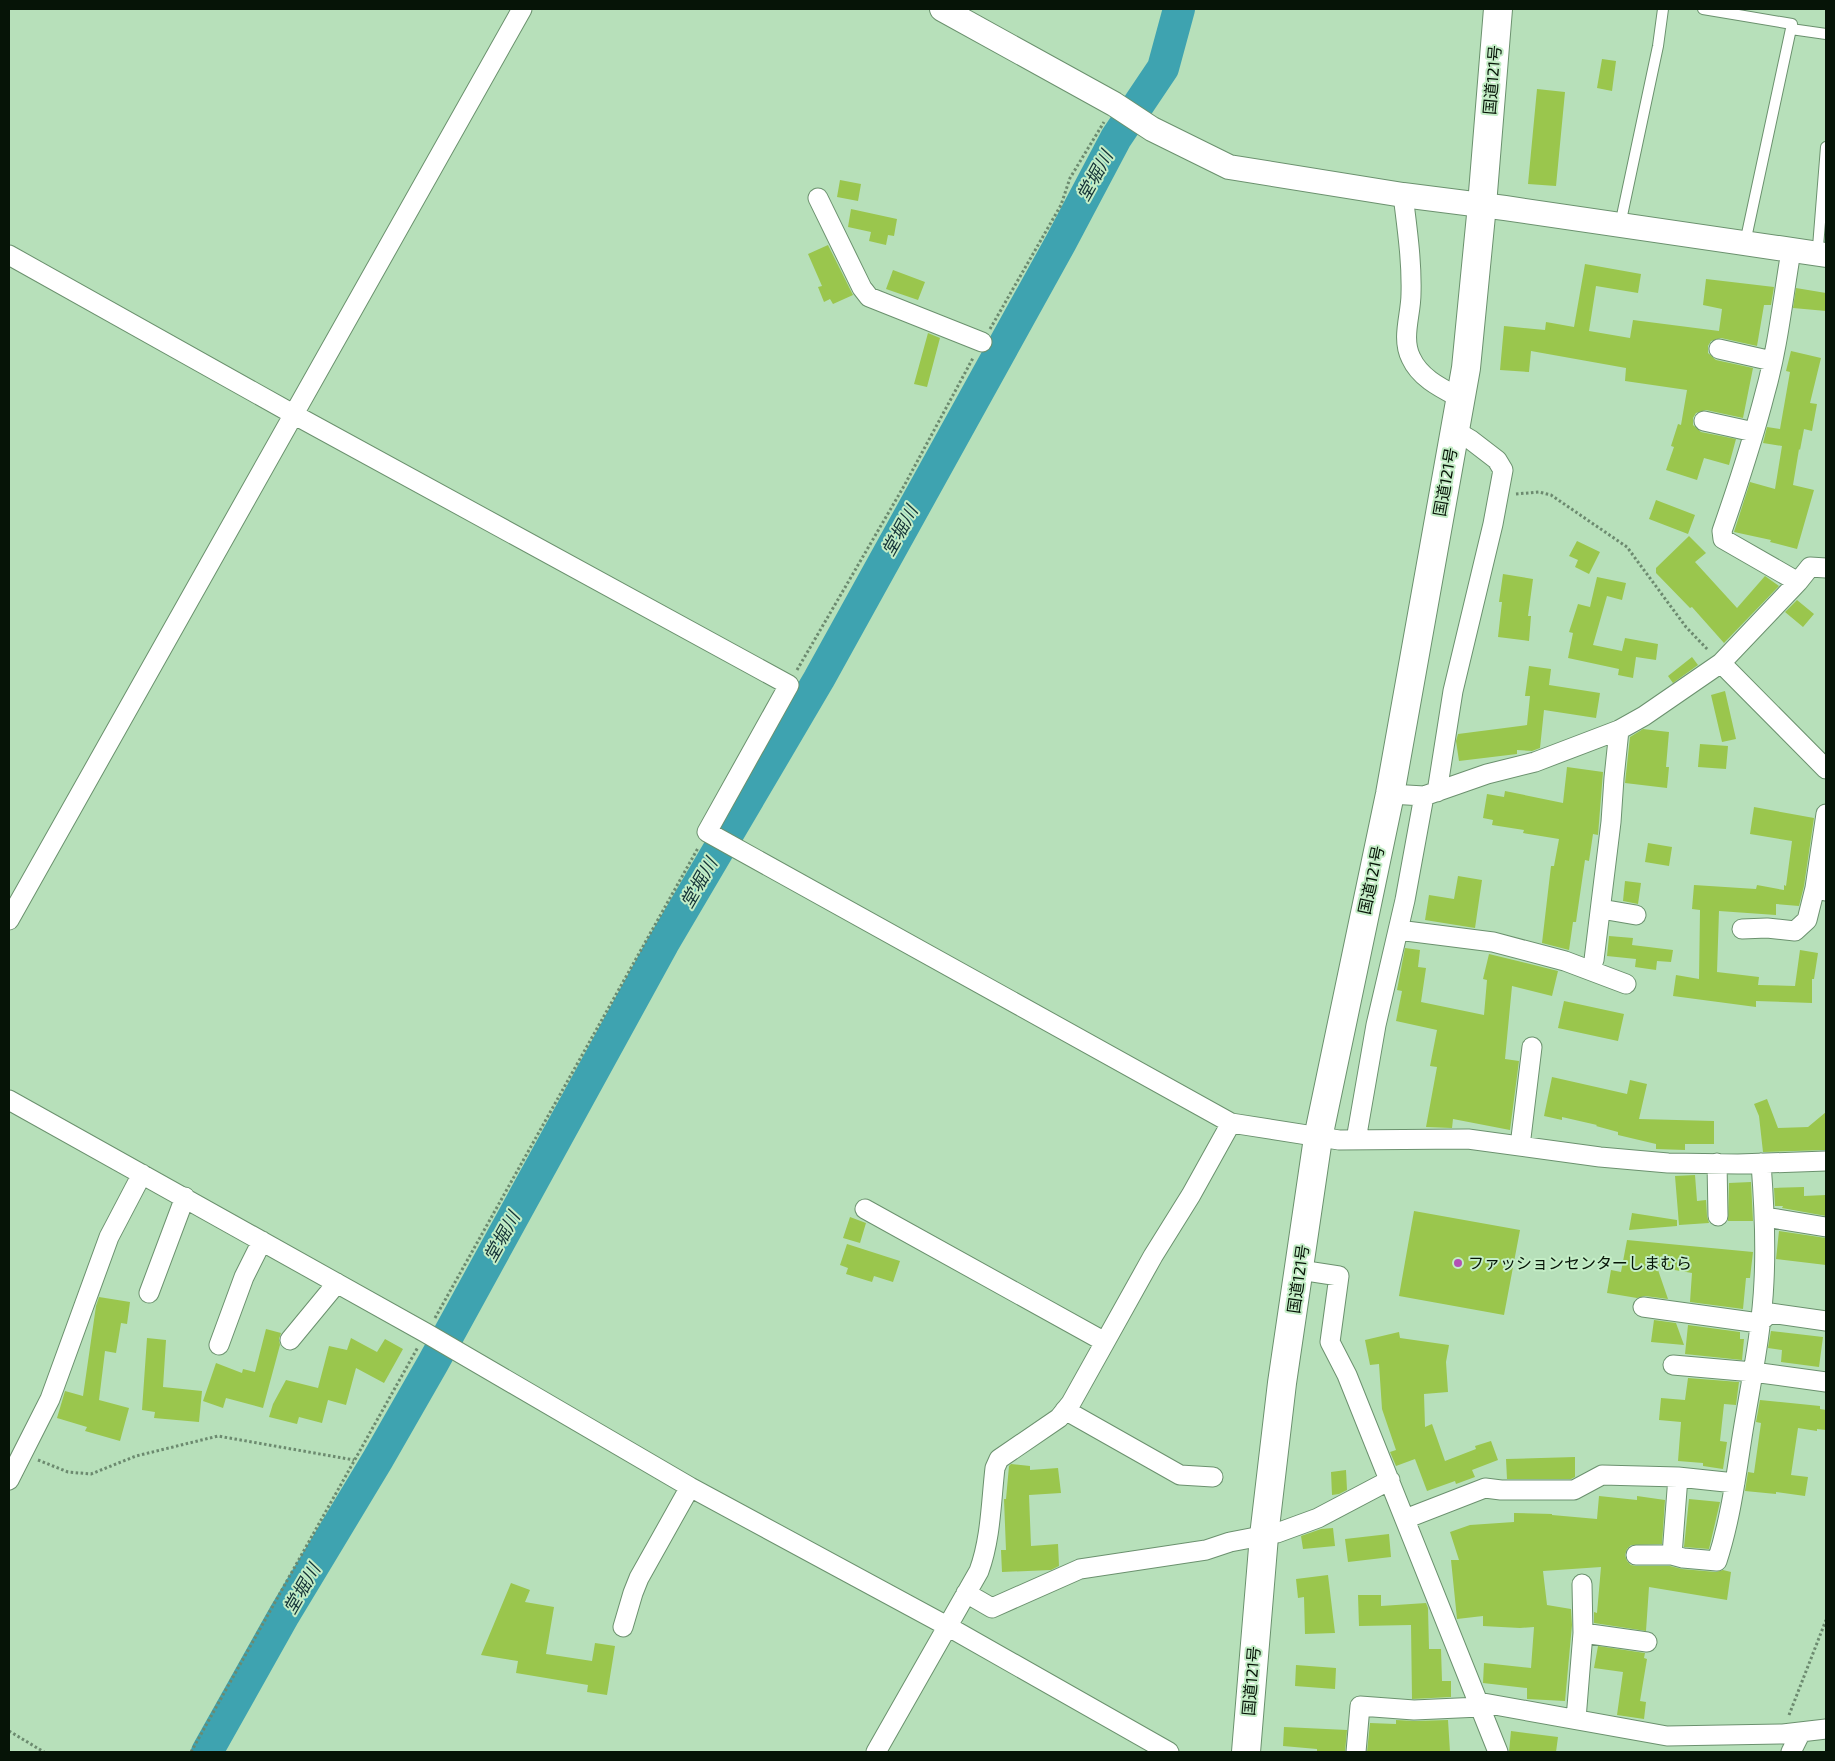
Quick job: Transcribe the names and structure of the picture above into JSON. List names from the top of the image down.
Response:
{
  "streets": {
    "highway": ["国道121号"]
  },
  "water": ["堂堀川"],
  "places": ["ファッションセンターしまむら"]
}
